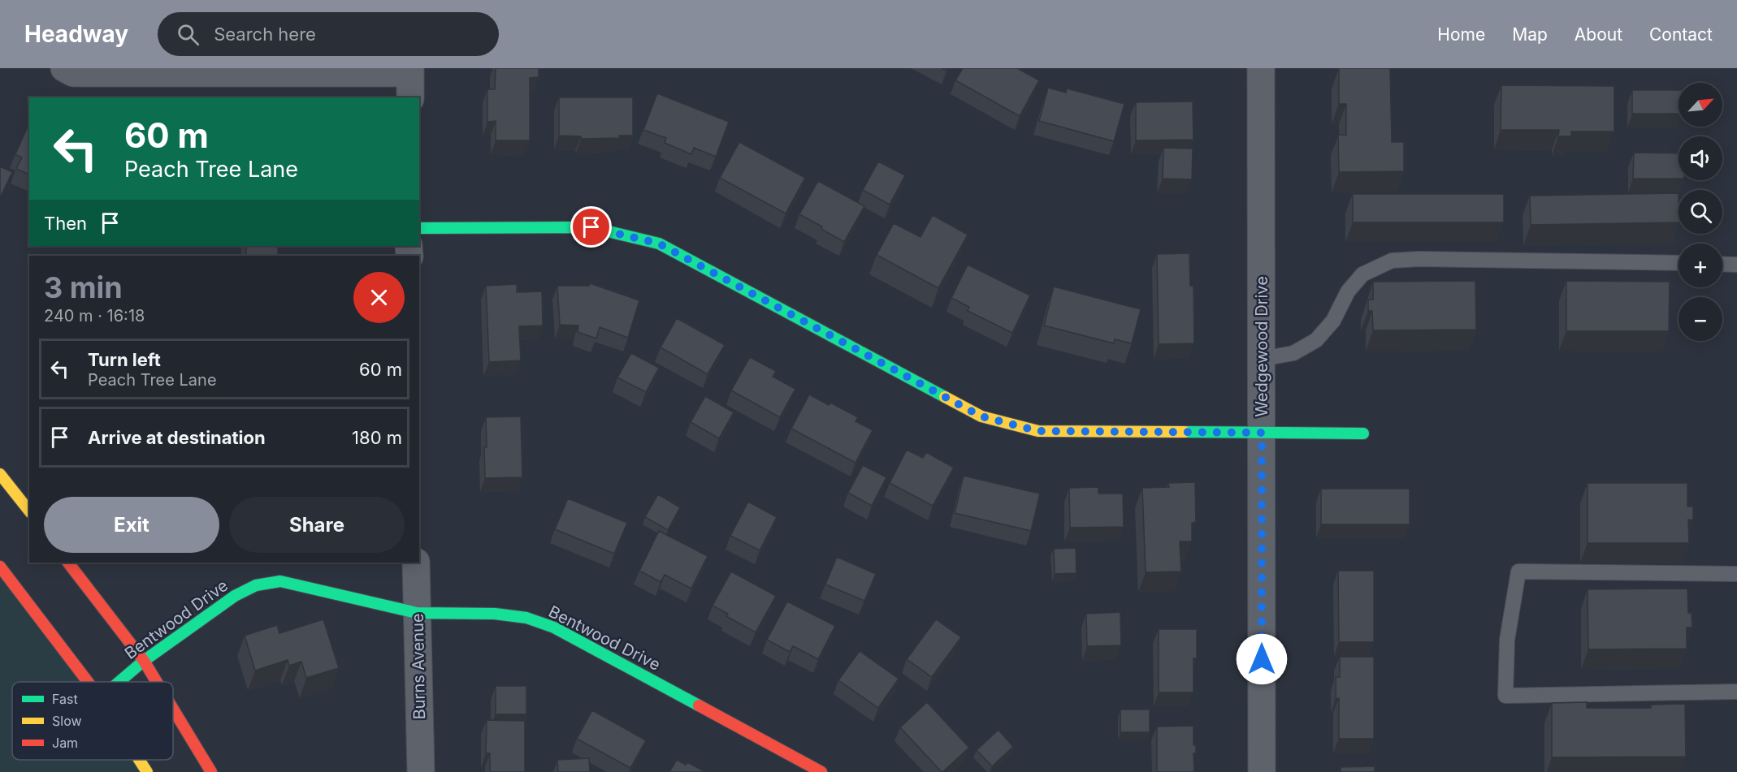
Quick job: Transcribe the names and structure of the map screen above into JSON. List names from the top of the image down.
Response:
{
  "streets": {
    "street": ["Wedgewood Drive", "Bentwood Drive", "Burns Avenue"]
  },
  "crossings": [
    ["Bentwood Drive", "Burns Avenue"]
  ],
  "legend": ["Fast", "Slow", "Jam"],
  "north": "top right",
  "page": {
    "header": "Headway",
    "search": "Search here",
    "nav": [
      "Home",
      "Map",
      "About",
      "Contact"
    ],
    "map_buttons": ["+", "−"],
    "turn": ["60 m", "Peach Tree Lane"],
    "then": "Then",
    "heading": ["3 min", "240 m · 16:18"],
    "list": [
      {
        "name": "Turn left",
        "note": "Peach Tree Lane",
        "value": "60 m"
      },
      {
        "name": "Arrive at destination",
        "value": "180 m"
      }
    ],
    "buttons": ["Exit", "Share"]
  }
}
